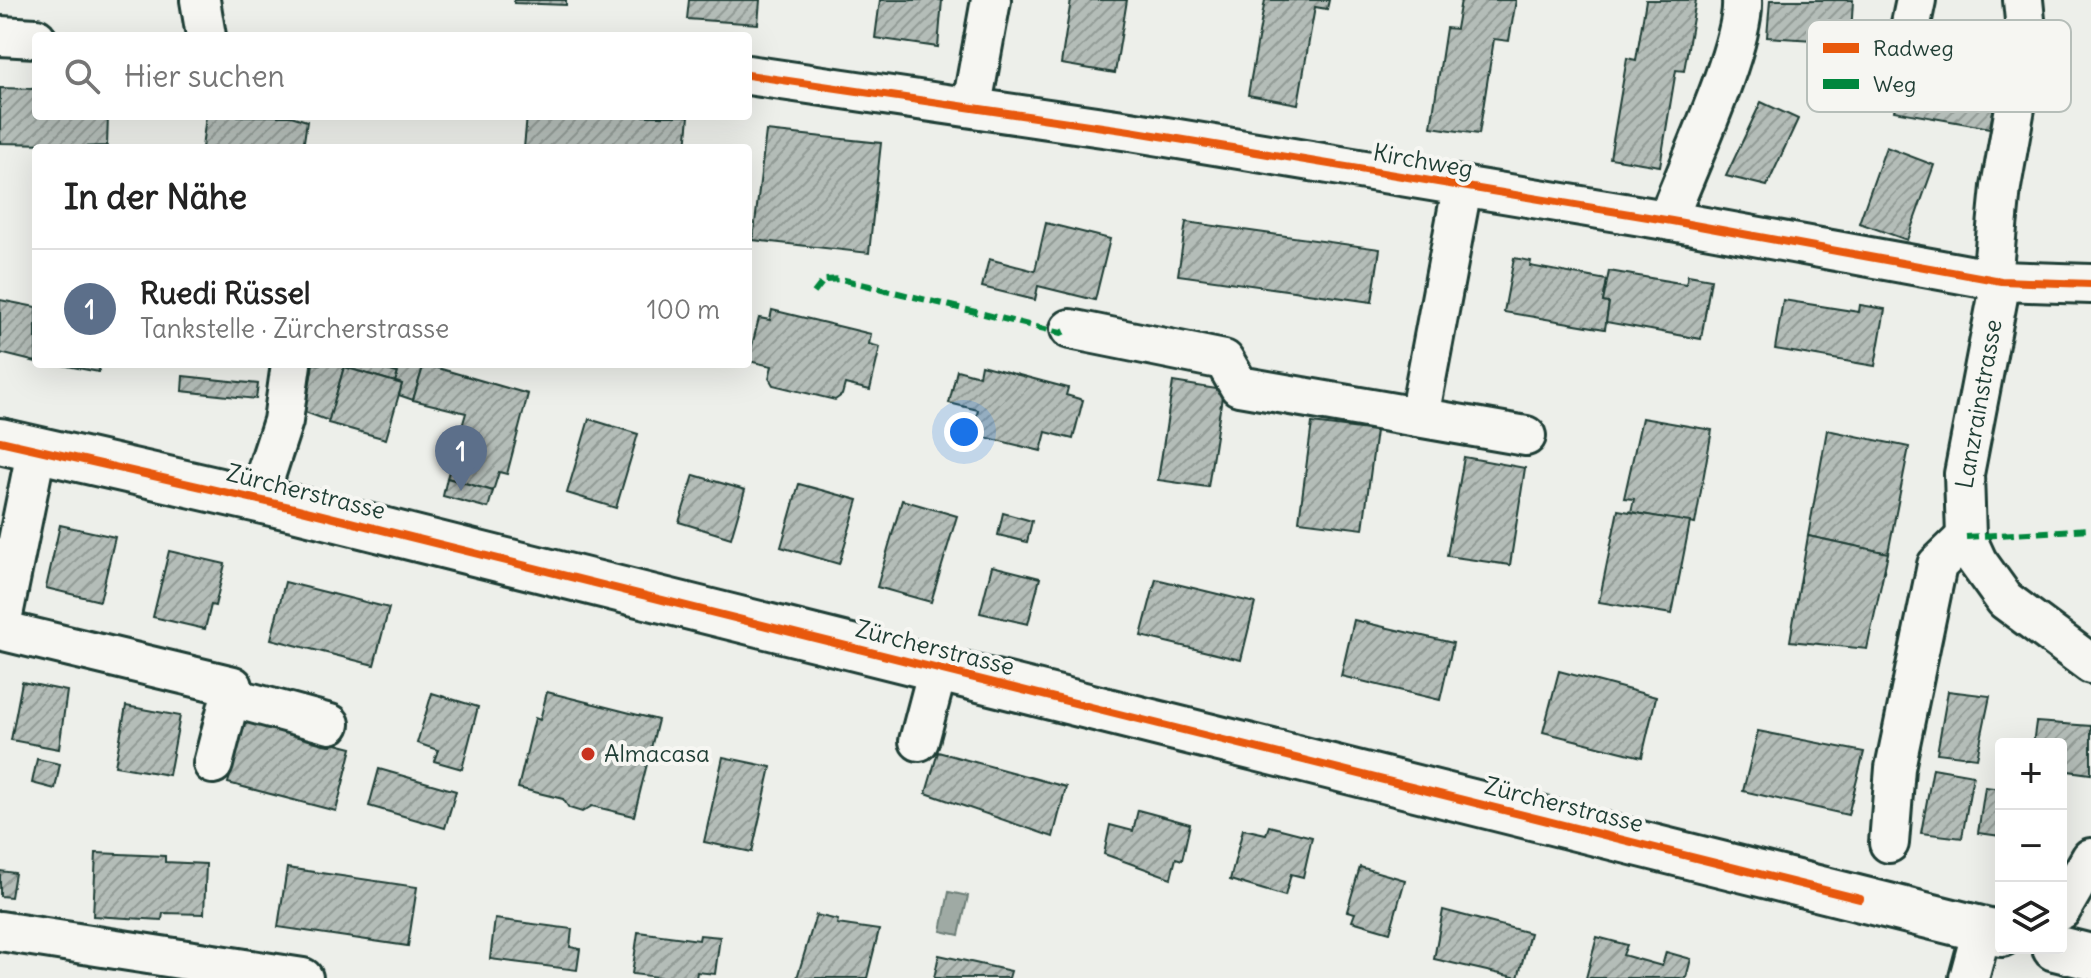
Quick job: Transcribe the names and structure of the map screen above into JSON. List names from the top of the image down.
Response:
{
  "streets": {
    "main road": ["Zürcherstrasse"],
    "street": ["Kirchweg", "Lanzrainstrasse"]
  },
  "crossings": [
    ["Kirchweg", "Lanzrainstrasse"]
  ],
  "places": ["Almacasa"],
  "legend": ["Radweg", "Weg"],
  "page": {
    "search": "Hier suchen",
    "heading": "In der Nähe",
    "list": [
      {
        "mark": "1",
        "name": "Ruedi Rüssel",
        "note": "Tankstelle · Zürcherstrasse",
        "value": "100 m"
      }
    ],
    "pins": "1",
    "map_buttons": ["+", "−"]
  }
}
